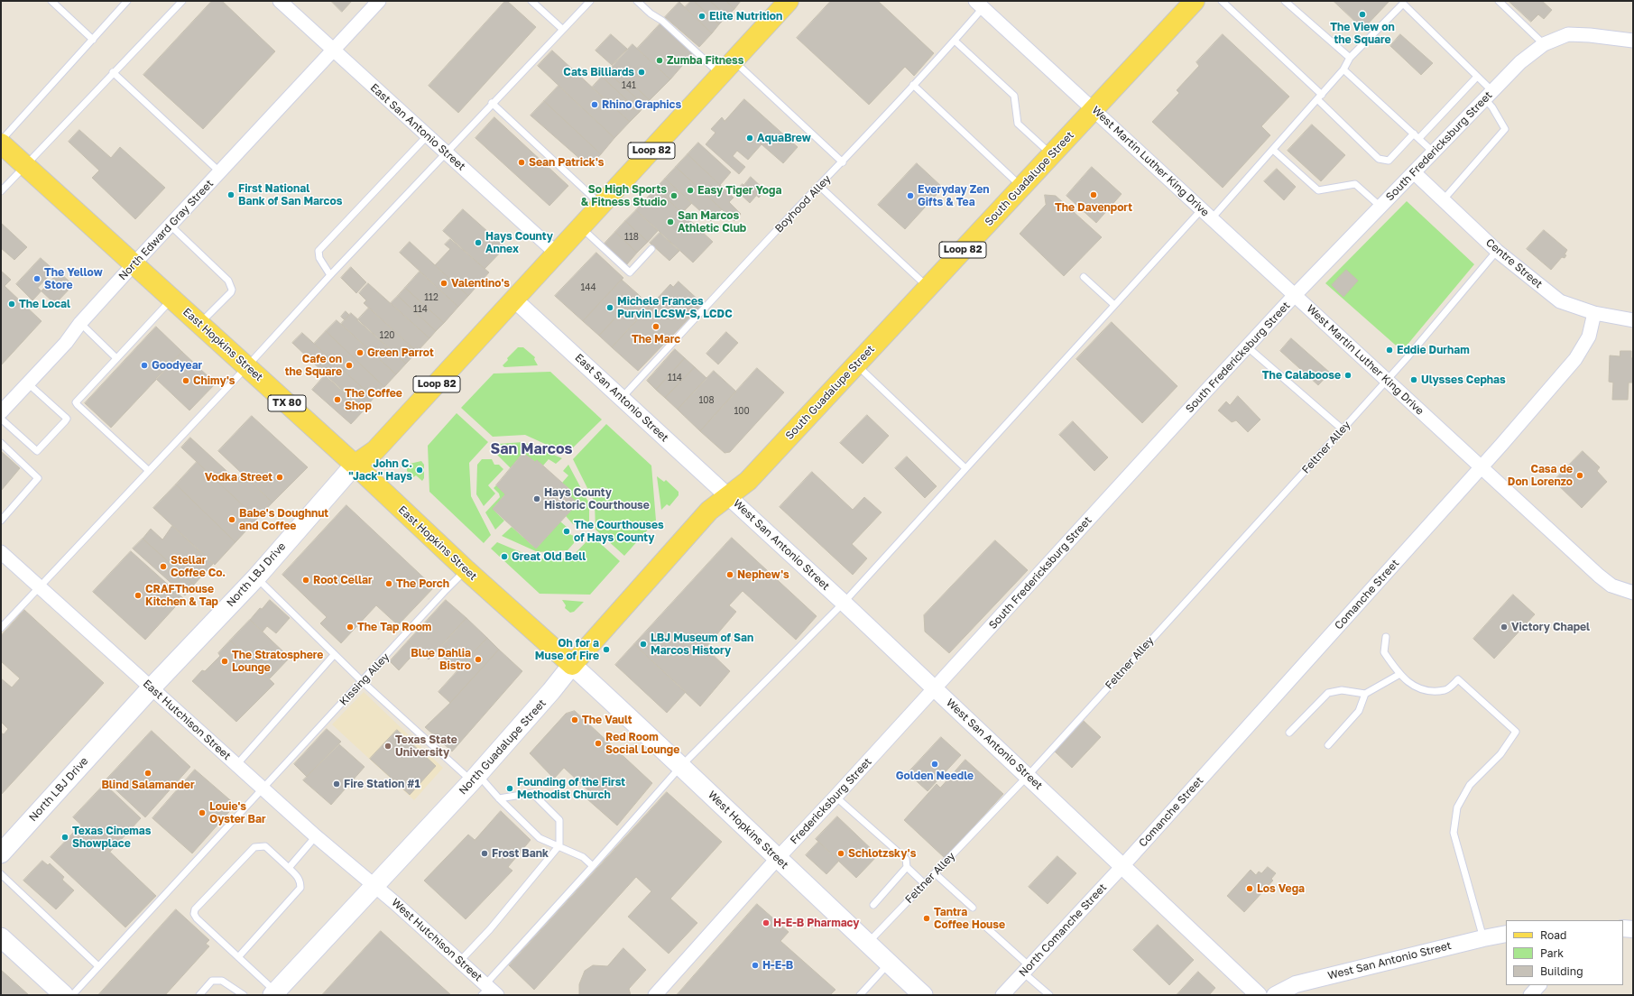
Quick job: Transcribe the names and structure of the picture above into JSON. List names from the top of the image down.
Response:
{
  "streets": {
    "main road": [
      "Loop 82",
      "South Guadalupe Street",
      "East Hopkins Street",
      "TX 80",
      "North LBJ Drive",
      "North Guadalupe Street",
      "West Hopkins Street"
    ],
    "street": [
      "East San Antonio Street",
      "South Fredericksburg Street",
      "West Martin Luther King Drive",
      "North Edward Gray Street",
      "Centre Street",
      "West San Antonio Street",
      "Comanche Street",
      "East Hutchison Street",
      "Fredericksburg Street",
      "North Comanche Street",
      "West Hutchison Street"
    ],
    "lane": ["Boyhood Alley", "Feltner Alley", "Kissing Alley"]
  },
  "crossings": [
    ["East San Antonio Street", "Loop 82"],
    ["East San Antonio Street", "South Guadalupe Street"],
    ["East San Antonio Street", "Boyhood Alley"],
    ["East San Antonio Street", "North Edward Gray Street"],
    ["East San Antonio Street", "West San Antonio Street"],
    ["East San Antonio Street", "North LBJ Drive"],
    ["East San Antonio Street", "North Guadalupe Street"],
    ["South Fredericksburg Street", "West Martin Luther King Drive"],
    ["South Fredericksburg Street", "Centre Street"],
    ["South Fredericksburg Street", "West San Antonio Street"],
    ["South Fredericksburg Street", "Fredericksburg Street"],
    ["Loop 82", "North LBJ Drive"],
    ["West Martin Luther King Drive", "South Guadalupe Street"],
    ["West Martin Luther King Drive", "Boyhood Alley"],
    ["West Martin Luther King Drive", "Feltner Alley"],
    ["West Martin Luther King Drive", "Comanche Street"],
    ["South Guadalupe Street", "West San Antonio Street"],
    ["South Guadalupe Street", "North Guadalupe Street"],
    ["North Edward Gray Street", "East Hopkins Street"],
    ["Centre Street", "Feltner Alley"],
    ["Centre Street", "Comanche Street"],
    ["East Hopkins Street", "North LBJ Drive"],
    ["East Hopkins Street", "Kissing Alley"],
    ["East Hopkins Street", "North Guadalupe Street"],
    ["East Hopkins Street", "West Hopkins Street"],
    ["Feltner Alley", "West San Antonio Street"],
    ["Feltner Alley", "West Hopkins Street"],
    ["West San Antonio Street", "Comanche Street"],
    ["West San Antonio Street", "North Guadalupe Street"],
    ["West San Antonio Street", "Fredericksburg Street"],
    ["West San Antonio Street", "North Comanche Street"],
    ["North LBJ Drive", "East Hutchison Street"],
    ["Comanche Street", "North Comanche Street"],
    ["Kissing Alley", "East Hutchison Street"],
    ["East Hutchison Street", "North Guadalupe Street"],
    ["East Hutchison Street", "West Hutchison Street"],
    ["North Guadalupe Street", "West Hopkins Street"],
    ["North Guadalupe Street", "West Hutchison Street"],
    ["Fredericksburg Street", "West Hopkins Street"]
  ],
  "districts": ["San Marcos"],
  "places": [
    "The View on the Square",
    "Elite Nutrition",
    "Zumba Fitness",
    "Cats Billiards",
    "Rhino Graphics",
    "AquaBrew",
    "Sean Patrick's",
    "Easy Tiger Yoga",
    "First National Bank of San Marcos",
    "The Davenport",
    "So High Sports & Fitness Studio",
    "Everyday Zen Gifts & Tea",
    "San Marcos Athletic Club",
    "Hays County Annex",
    "The Yellow Store",
    "Valentino's",
    "The Local",
    "Michele Frances Purvin LCSW-S, LCDC",
    "The Marc",
    "Eddie Durham",
    "Green Parrot",
    "Goodyear",
    "Cafe on the Square",
    "The Calaboose",
    "Ulysses Cephas",
    "Chimy's",
    "The Coffee Shop",
    "John C. \"Jack\" Hays",
    "Casa de Don Lorenzo",
    "Vodka Street",
    "Hays County Historic Courthouse",
    "Babe's Doughnut and Coffee",
    "The Courthouses of Hays County",
    "Great Old Bell",
    "Stellar Coffee Co.",
    "Nephew's",
    "Root Cellar",
    "The Porch",
    "CRAFThouse Kitchen & Tap",
    "The Tap Room",
    "Victory Chapel",
    "LBJ Museum of San Marcos History",
    "Oh for a Muse of Fire",
    "Blue Dahlia Bistro",
    "The Stratosphere Lounge",
    "The Vault",
    "Red Room Social Lounge",
    "Texas State University",
    "Golden Needle",
    "Blind Salamander",
    "Fire Station #1",
    "Founding of the First Methodist Church",
    "Louie's Oyster Bar",
    "Texas Cinemas Showplace",
    "Frost Bank",
    "Schlotzsky's",
    "Los Vega",
    "Tantra Coffee House",
    "H-E-B Pharmacy",
    "H-E-B"
  ],
  "house_numbers": [
    "141",
    "118",
    "144",
    "112",
    "114",
    "120",
    "114",
    "108",
    "100"
  ],
  "legend": ["Road", "Park", "Building"]
}
